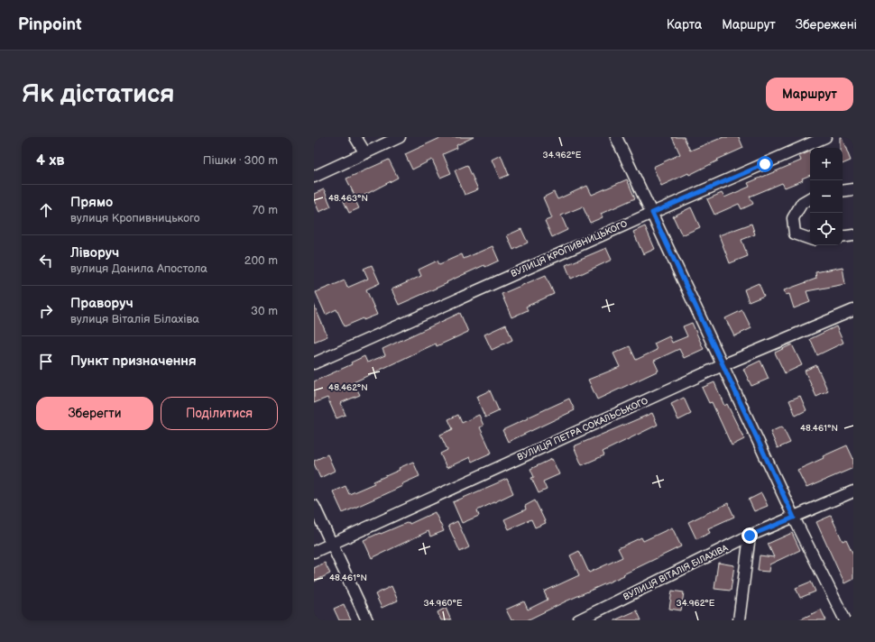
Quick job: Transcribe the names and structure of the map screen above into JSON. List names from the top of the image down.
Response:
{
  "streets": {
    "street": ["ВУЛИЦЯ КРОПИВНИЦЬКОГО", "ВУЛИЦЯ ПЕТРА СОКАЛЬСЬКОГО", "ВУЛИЦЯ ВІТАЛІЯ БІЛАХІВА"]
  },
  "page": {
    "header": "Pinpoint",
    "nav": ["Карта", "Маршрут", "Збережені"],
    "buttons": [
      "Маршрут",
      ["Зберегти", "Поділитися"]
    ],
    "title": "Як дістатися",
    "heading": ["4 хв", "Пішки · 300 m"],
    "map_buttons": ["+", "−"],
    "list": [
      ["Прямо", "вулиця Кропивницького", "70 m"],
      ["Ліворуч", "вулиця Данила Апостола", "200 m"],
      ["Праворуч", "вулиця Віталія Білахіва", "30 m"],
      "Пункт призначення"
    ]
  },
  "coordinates": [
    "34.962°E",
    "48.463°N",
    "48.462°N",
    "48.461°N",
    "34.960°E"
  ]
}
